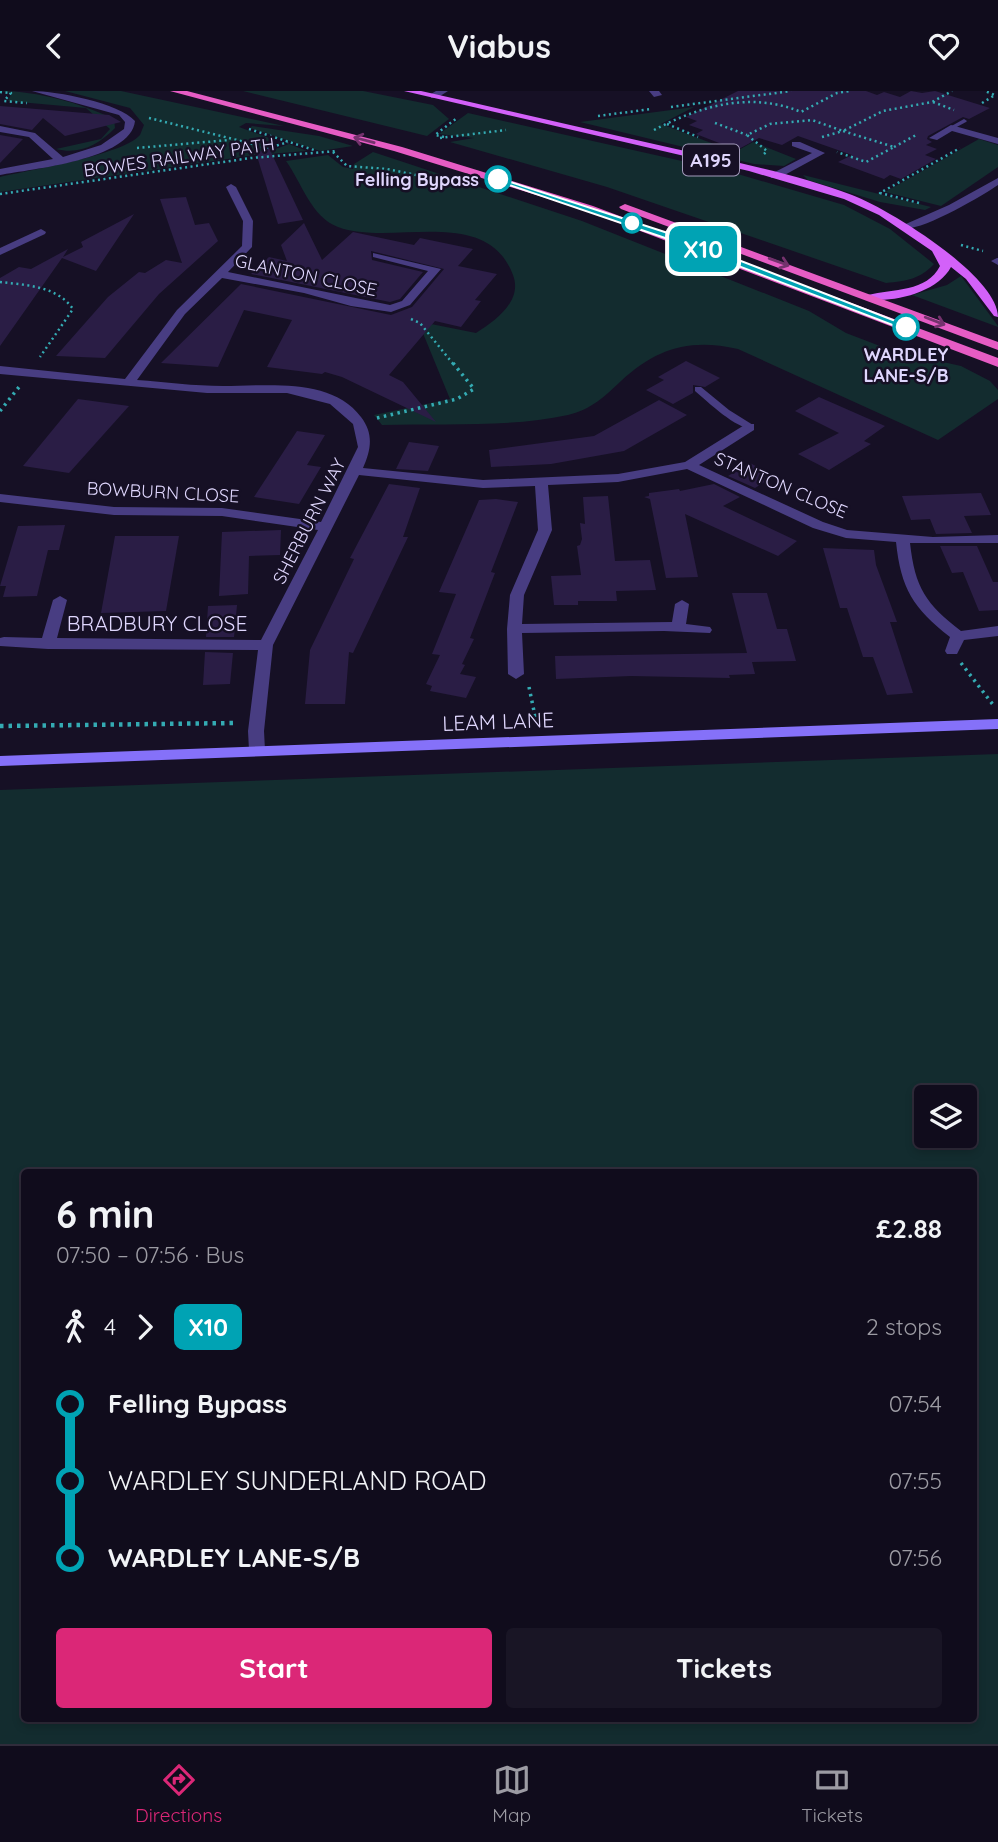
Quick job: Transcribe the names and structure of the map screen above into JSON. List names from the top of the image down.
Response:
{
  "streets": {
    "main road": ["A195", "LEAM LANE"],
    "street": [
      "GLANTON CLOSE",
      "STANTON CLOSE",
      "BOWBURN CLOSE",
      "SHERBURN WAY",
      "BRADBURY CLOSE"
    ],
    "path": ["BOWES RAILWAY PATH"]
  },
  "crossings": [
    ["BOWBURN CLOSE", "SHERBURN WAY"],
    ["SHERBURN WAY", "BRADBURY CLOSE"],
    ["SHERBURN WAY", "LEAM LANE"]
  ],
  "places": ["Felling Bypass", "WARDLEY LANE-S/B"],
  "lines": ["bus line X10"],
  "page": {
    "header": "Viabus",
    "on_map": "X10",
    "heading": ["6 min", "07:50 – 07:56 · Bus", "£2.88"],
    "legs": ["4", "X10", "2 stops"],
    "list": [
      {
        "name": "Felling Bypass",
        "value": "07:54"
      },
      {
        "name": "WARDLEY SUNDERLAND ROAD",
        "value": "07:55"
      },
      {
        "name": "WARDLEY LANE-S/B",
        "value": "07:56"
      }
    ],
    "buttons": ["Start", "Tickets"],
    "tabs": ["Directions", "Map", "Tickets"]
  }
}
